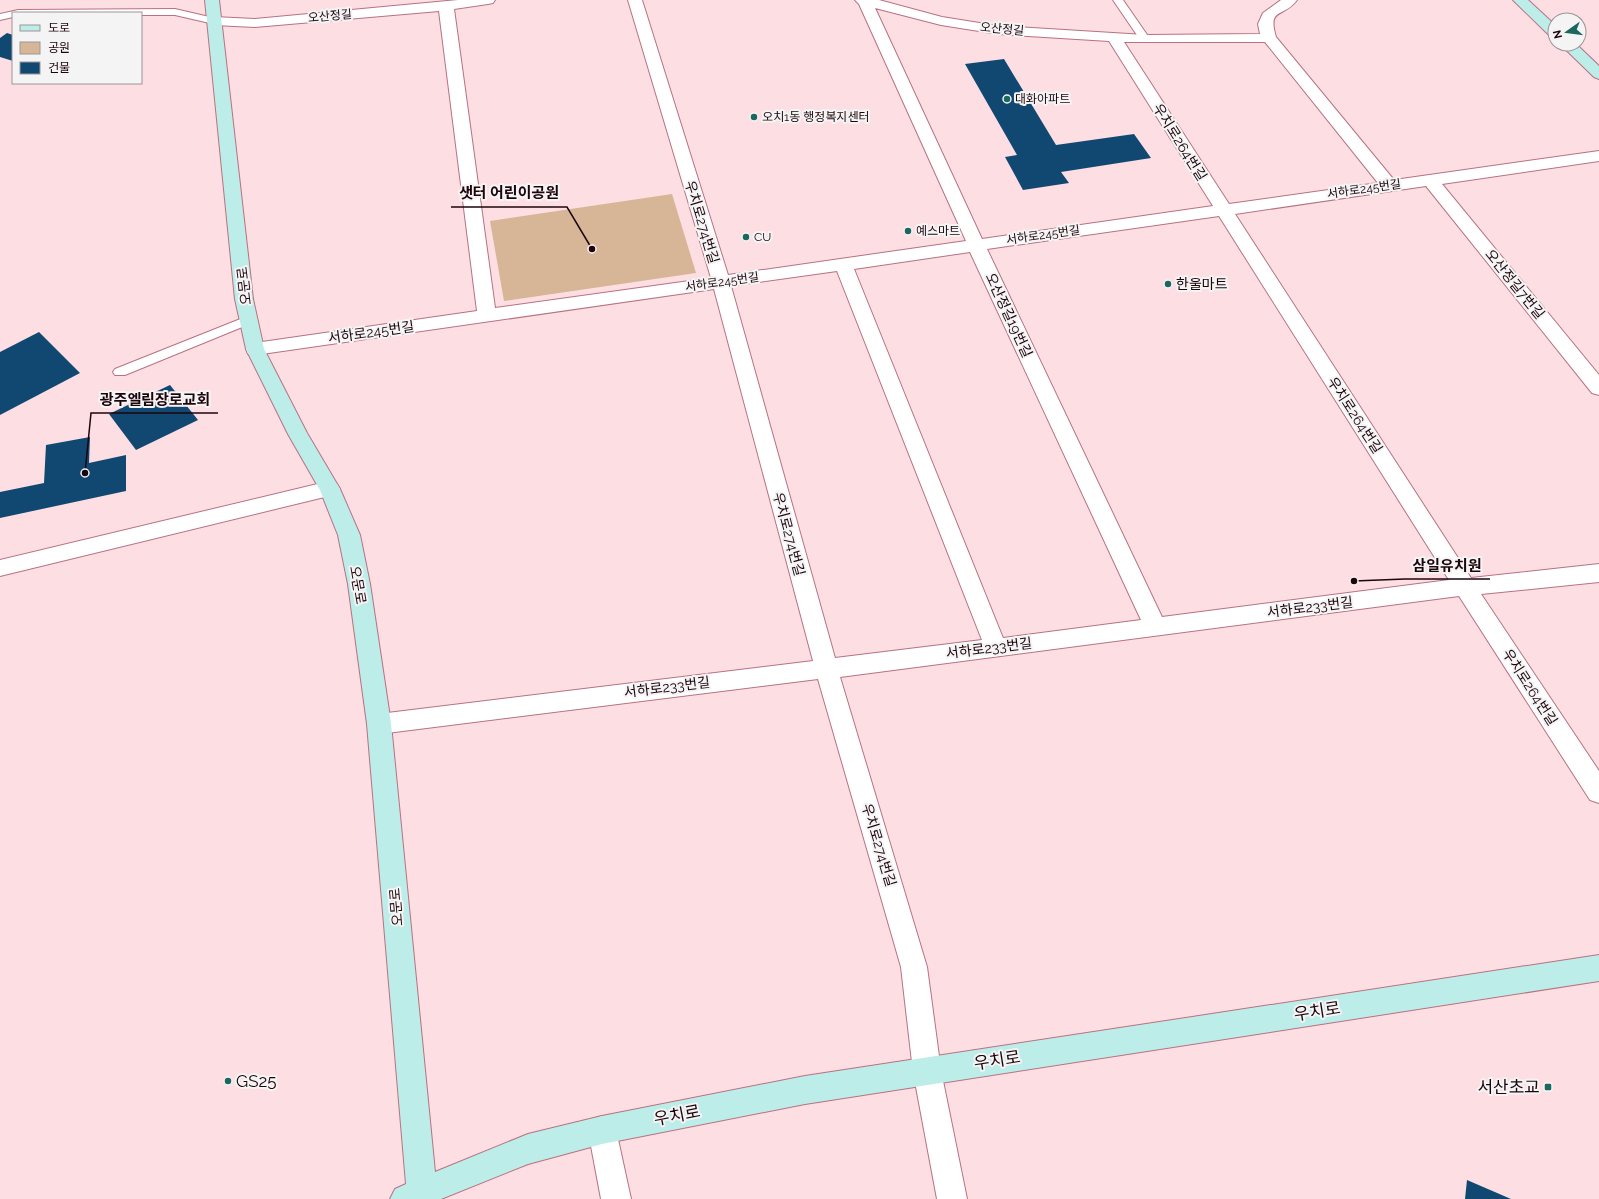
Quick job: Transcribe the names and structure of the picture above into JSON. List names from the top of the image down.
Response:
{
  "streets": {
    "street": [
      "오산정길",
      "우치로264번길",
      "서하로245번길",
      "우치로274번길",
      "오산정길7번길",
      "오문로",
      "오산정길19번길",
      "서하로233번길",
      "우치로"
    ]
  },
  "crossings": [
    ["오산정길", "우치로264번길"],
    ["오산정길", "오문로"],
    ["오산정길", "오산정길19번길"],
    ["우치로264번길", "서하로245번길"],
    ["우치로264번길", "서하로233번길"],
    ["서하로245번길", "우치로274번길"],
    ["서하로245번길", "오산정길7번길"],
    ["서하로245번길", "오문로"],
    ["서하로245번길", "오산정길19번길"],
    ["우치로274번길", "서하로233번길"],
    ["우치로274번길", "우치로"],
    ["오문로", "서하로233번길"],
    ["오문로", "우치로"],
    ["오산정길19번길", "서하로233번길"]
  ],
  "places": {
    "other": [
      "대화아파트",
      "오치1동 행정복지센터",
      "예스마트",
      "CU",
      "샛터 어린이공원",
      "한울마트",
      "광주엘림장로교회",
      "삼일유치원",
      "GS25"
    ],
    "transit": ["서산초교"]
  },
  "legend": ["도로", "공원", "건물"],
  "north": "left"
}
